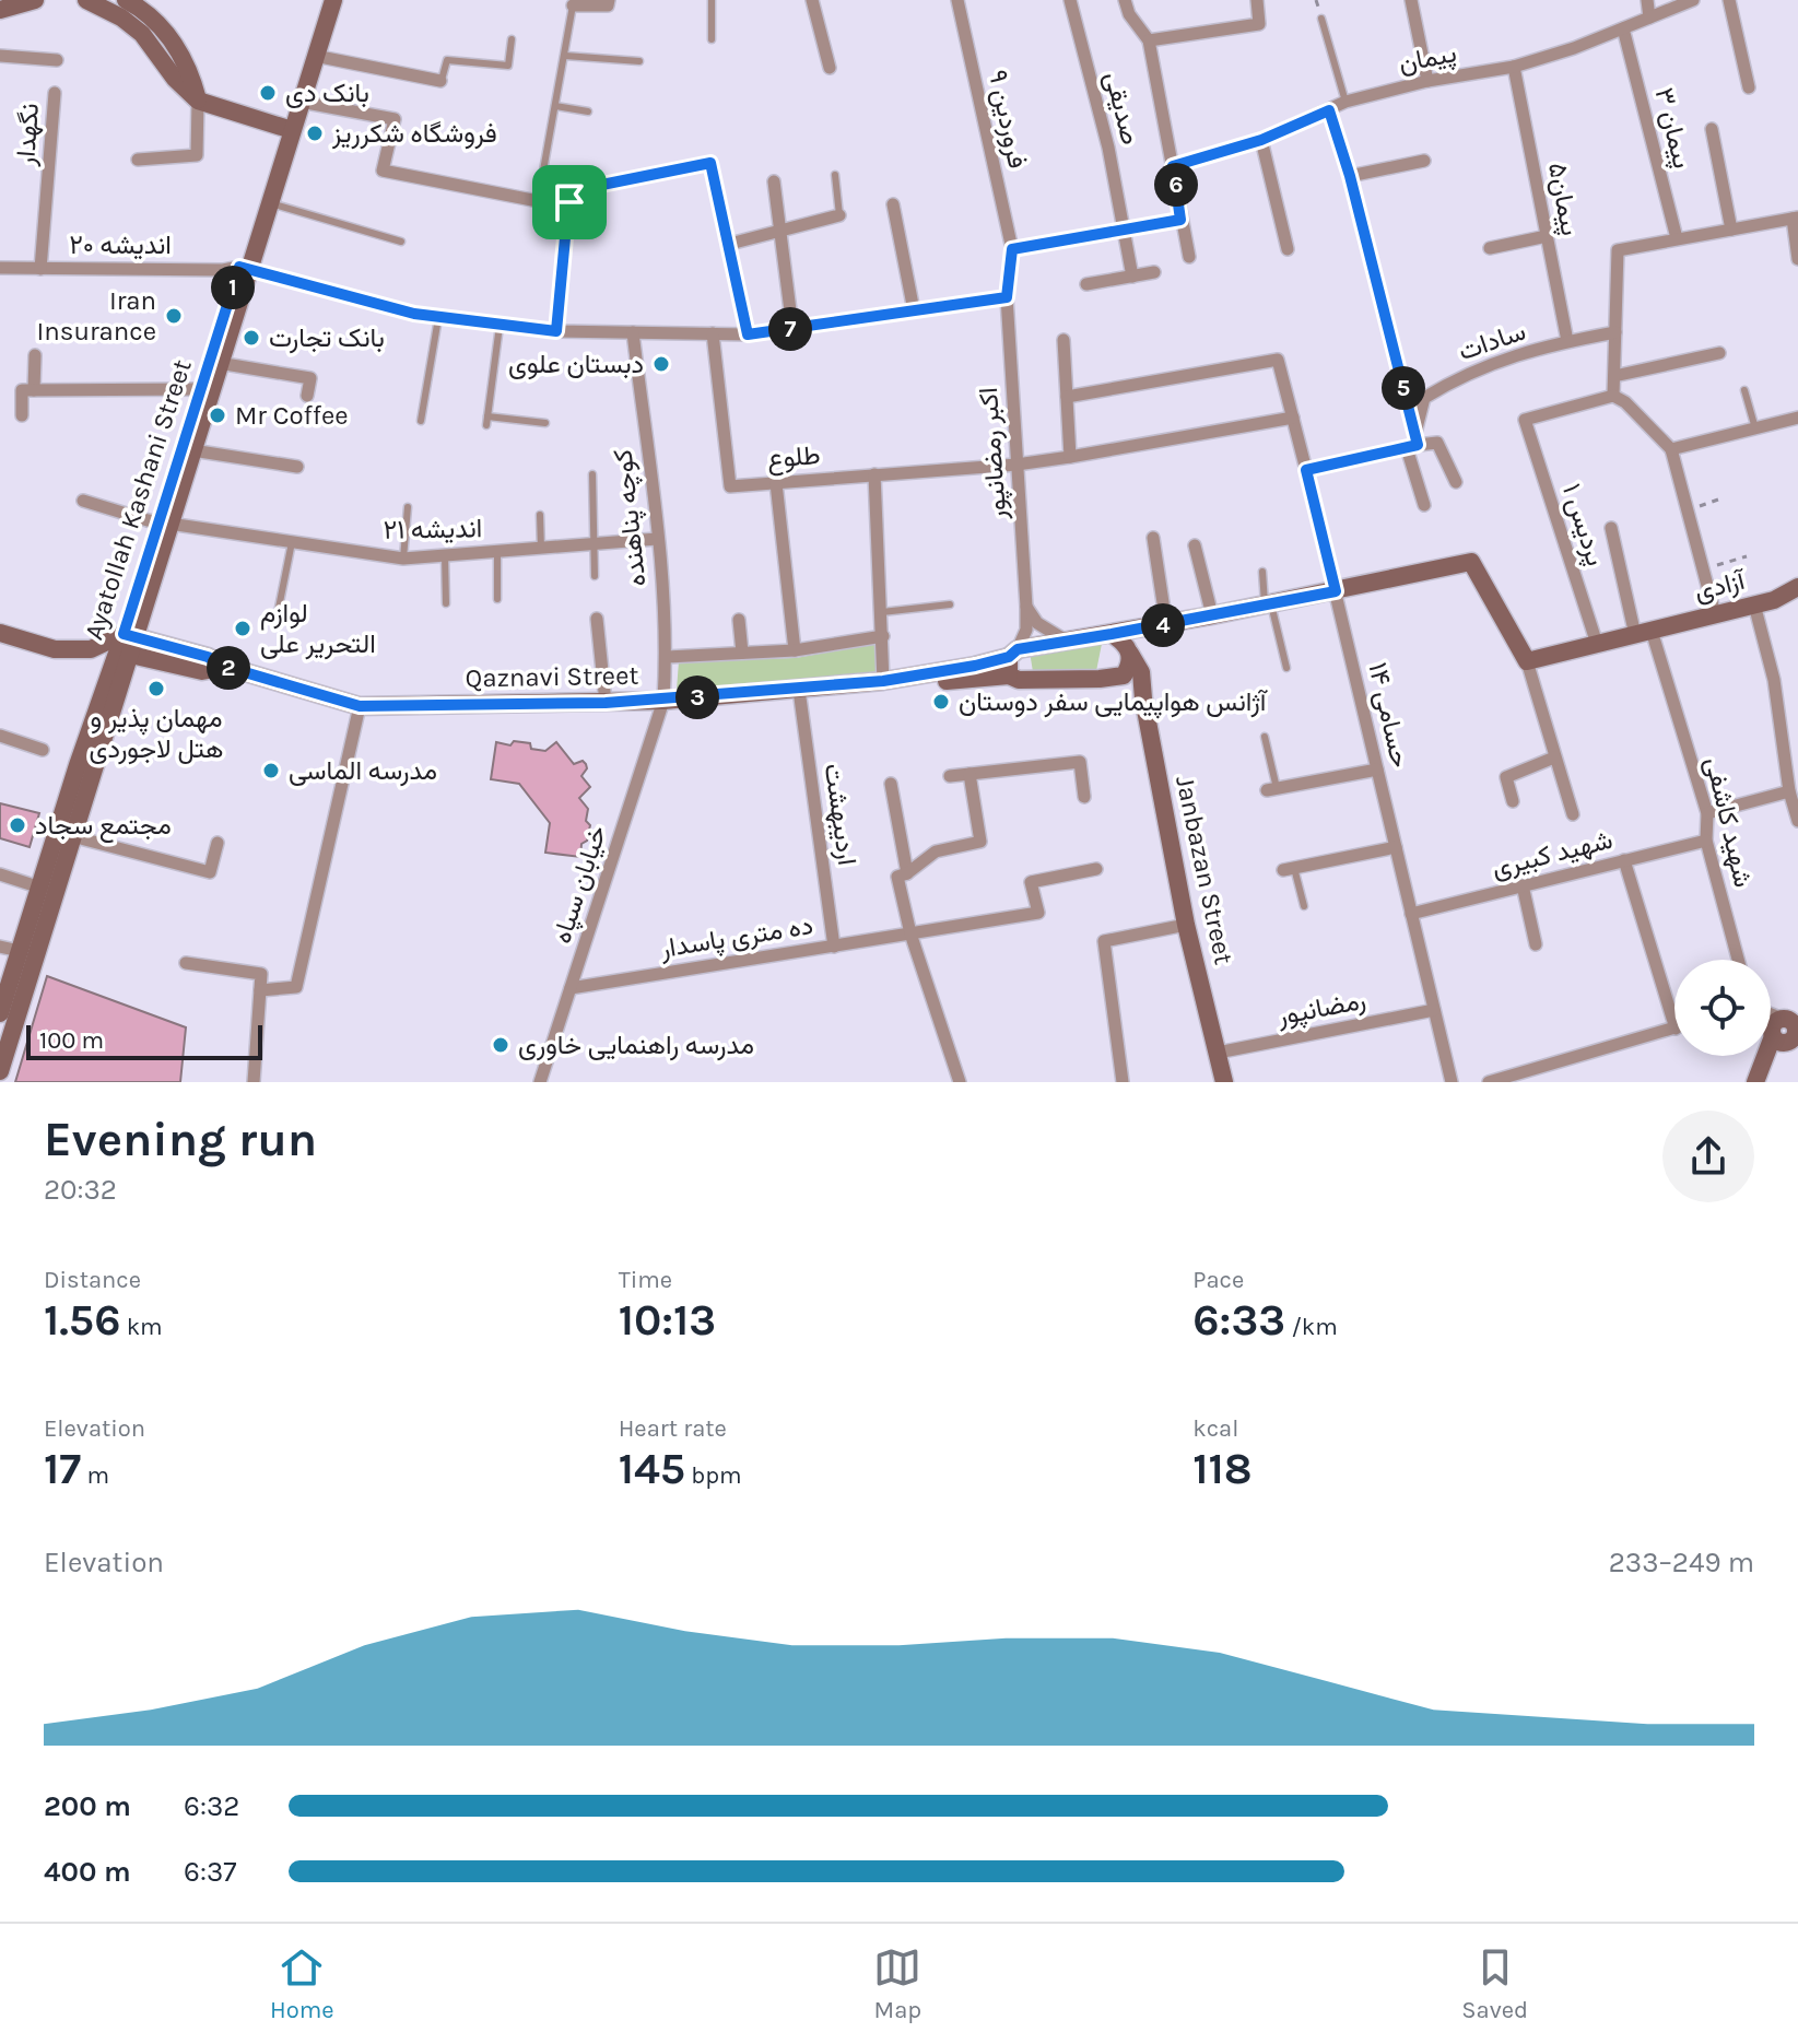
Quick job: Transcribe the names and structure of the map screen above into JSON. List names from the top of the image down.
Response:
{
  "streets": {
    "street": [
      "پیمان",
      "صدیقی",
      "فروردین ۹",
      "پیمان ۳",
      "نگهدار",
      "پیمان۵",
      "اندیشه ۲۰",
      "سادات",
      "اکبر رمضانپور",
      "طلوع",
      "Ayatollah Kashani Street",
      "کوچه پناهنده",
      "پردیس ۱",
      "اندیشه ۲۱",
      "آزادی",
      "Qaznavi Street",
      "حسامی ۱۴",
      "اردیبهشت",
      "شهید کاشفی",
      "شهید کبیری",
      "Janbazan Street",
      "خیابان سپاه",
      "ده متری پاسدار",
      "رمضانپور"
    ]
  },
  "crossings": [
    ["پیمان", "پیمان ۳"],
    ["پیمان", "پیمان۵"],
    ["فروردین ۹", "اندیشه ۲۰"],
    ["فروردین ۹", "اکبر رمضانپور"],
    ["نگهدار", "اندیشه ۲۰"],
    ["پیمان۵", "سادات"],
    ["اندیشه ۲۰", "اکبر رمضانپور"],
    ["اندیشه ۲۰", "طلوع"],
    ["اندیشه ۲۰", "Ayatollah Kashani Street"],
    ["اندیشه ۲۰", "کوچه پناهنده"],
    ["اکبر رمضانپور", "طلوع"],
    ["Ayatollah Kashani Street", "اندیشه ۲۱"],
    ["Ayatollah Kashani Street", "Qaznavi Street"],
    ["کوچه پناهنده", "اندیشه ۲۱"],
    ["کوچه پناهنده", "Qaznavi Street"],
    ["کوچه پناهنده", "خیابان سپاه"],
    ["پردیس ۱", "آزادی"],
    ["آزادی", "شهید کاشفی"],
    ["Qaznavi Street", "اردیبهشت"],
    ["Qaznavi Street", "خیابان سپاه"],
    ["حسامی ۱۴", "شهید کبیری"],
    ["حسامی ۱۴", "رمضانپور"],
    ["اردیبهشت", "ده متری پاسدار"],
    ["شهید کاشفی", "شهید کبیری"],
    ["Janbazan Street", "رمضانپور"],
    ["خیابان سپاه", "ده متری پاسدار"]
  ],
  "places": [
    "بانک دی",
    "فروشگاه شکرریز",
    "Iran Insurance",
    "بانک تجارت",
    "دبستان علوی",
    "Mr Coffee",
    "لوازم التحریر علی",
    "مهمان پذیر و هتل لاجوردی",
    "آژانس هواپیمایی سفر دوستان",
    "مدرسه الماسی",
    "مجتمع سجاد",
    "مدرسه راهنمایی خاوری"
  ],
  "scale_bar": "100 m",
  "page": {
    "pins": [
      "6",
      "1",
      "7",
      "5",
      "4",
      "2",
      "3"
    ],
    "scale": "100 m",
    "heading": ["Evening run", "20:32"],
    "stats": [
      ["Distance", "1.56 km"],
      ["Time", "10:13"],
      ["Pace", "6:33 /km"],
      ["Elevation", "17 m"],
      ["Heart rate", "145 bpm"],
      ["kcal", "118"]
    ],
    "chart": ["Elevation", "233–249 m"],
    "list": [
      {
        "name": "200 m",
        "note": "6:32"
      },
      {
        "name": "400 m",
        "note": "6:37"
      }
    ],
    "tabs": ["Home", "Map", "Saved"]
  }
}
